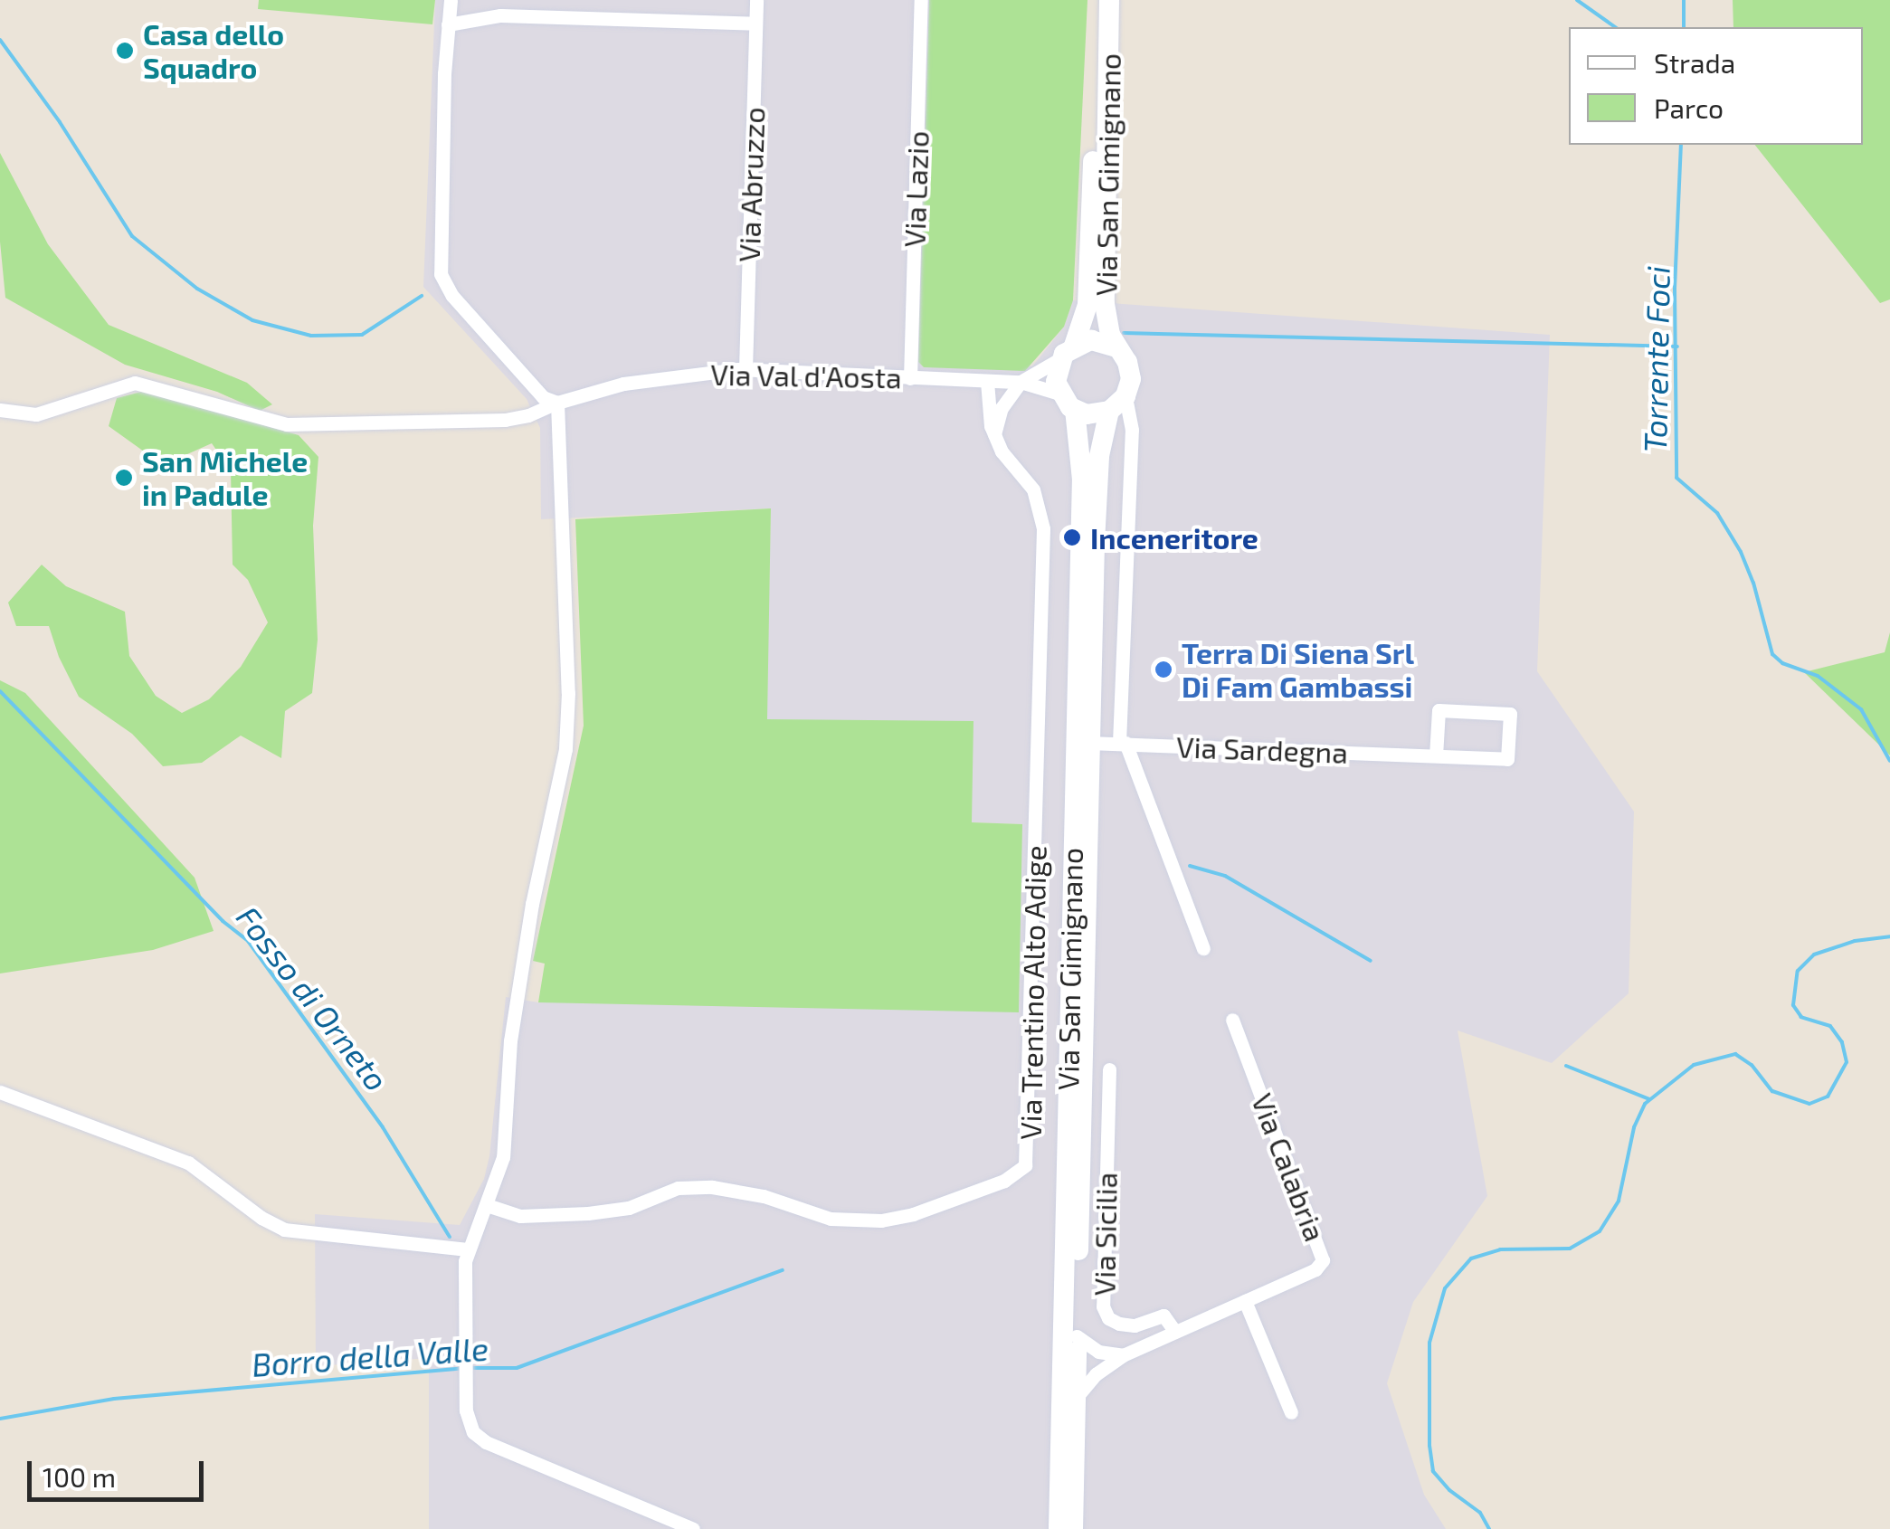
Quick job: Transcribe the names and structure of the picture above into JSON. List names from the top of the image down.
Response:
{
  "streets": {
    "main road": ["Via San Gimignano"],
    "street": [
      "Via Abruzzo",
      "Via Lazio",
      "Via Val d'Aosta",
      "Via Sardegna",
      "Via Trentino Alto Adige",
      "Via Calabria",
      "Via Sicilia"
    ]
  },
  "crossings": [
    ["Via San Gimignano", "Via Val d'Aosta"],
    ["Via San Gimignano", "Via Sardegna"],
    ["Via San Gimignano", "Via Calabria"],
    ["Via Abruzzo", "Via Val d'Aosta"],
    ["Via Lazio", "Via Val d'Aosta"],
    ["Via Val d'Aosta", "Via Trentino Alto Adige"],
    ["Via Calabria", "Via Sicilia"]
  ],
  "water": ["Torrente Foci", "Fosso di Orneto", "Borro della Valle"],
  "places": [
    "Casa dello Squadro",
    "San Michele in Padule",
    "Inceneritore",
    "Terra Di Siena Srl Di Fam Gambassi"
  ],
  "legend": ["Strada", "Parco"],
  "scale_bar": "100 m"
}
